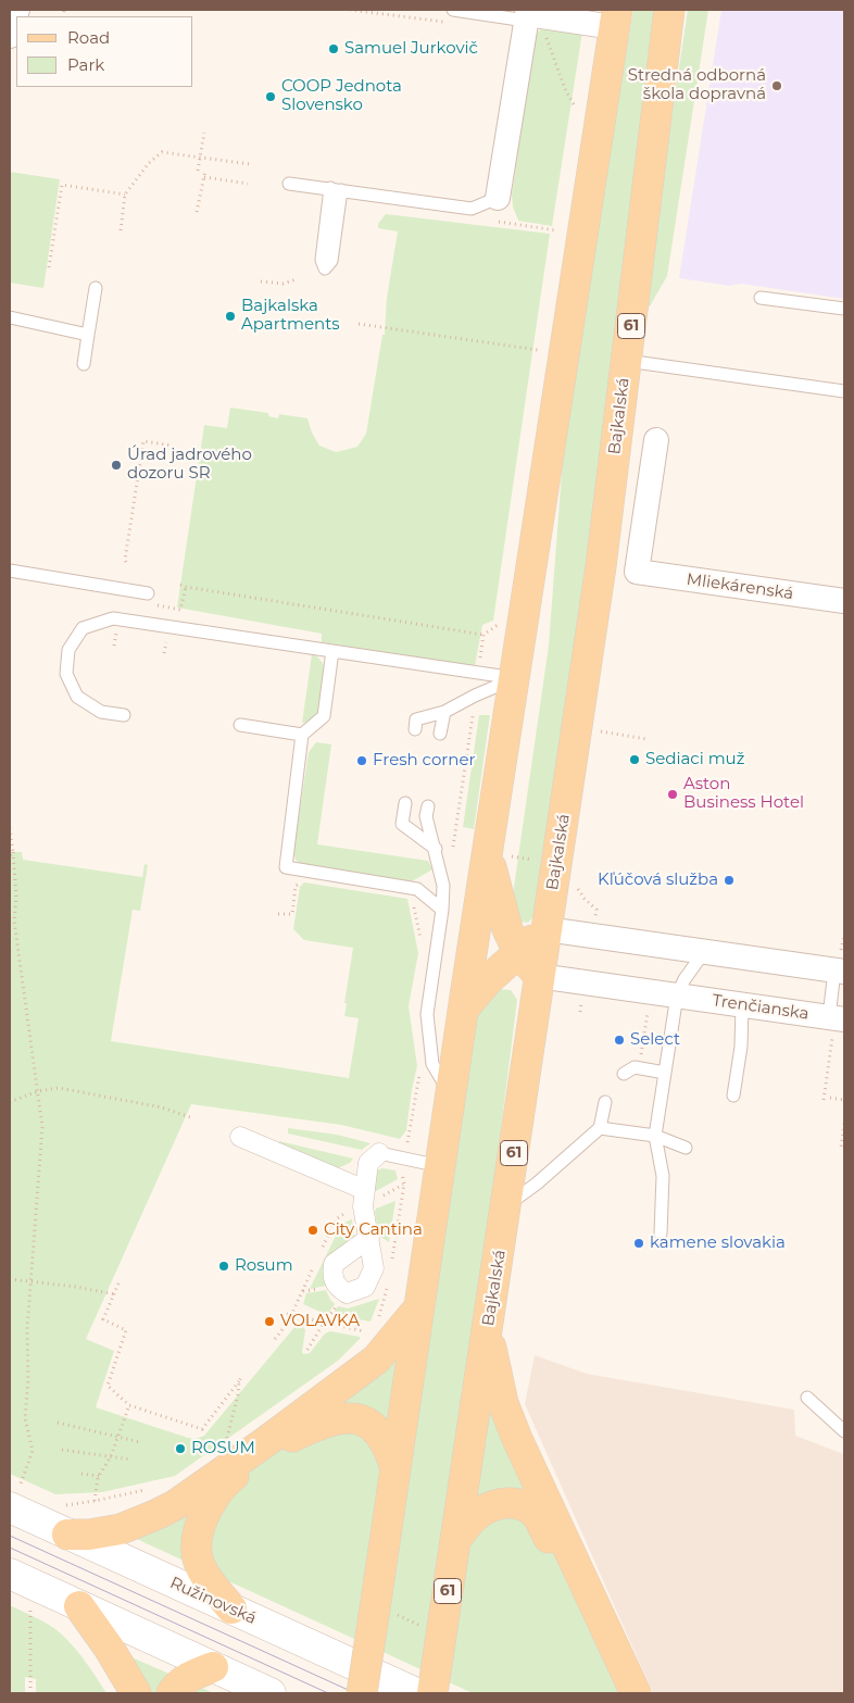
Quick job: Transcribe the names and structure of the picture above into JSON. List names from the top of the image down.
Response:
{
  "streets": {
    "main road": ["61", "Bajkalská"],
    "street": ["Mliekárenská", "Trenčianska", "Ružinovská"]
  },
  "crossings": [
    ["Bajkalská", "Trenčianska"]
  ],
  "places": [
    "Samuel Jurkovič",
    "Stredná odborná škola dopravná",
    "COOP Jednota Slovensko",
    "Bajkalska Apartments",
    "Úrad jadrového dozoru SR",
    "Sediaci muž",
    "Fresh corner",
    "Aston Business Hotel",
    "Kľúčová služba",
    "Select",
    "City Cantina",
    "kamene slovakia",
    "Rosum",
    "VOLAVKA",
    "ROSUM"
  ],
  "legend": ["Road", "Park"]
}
